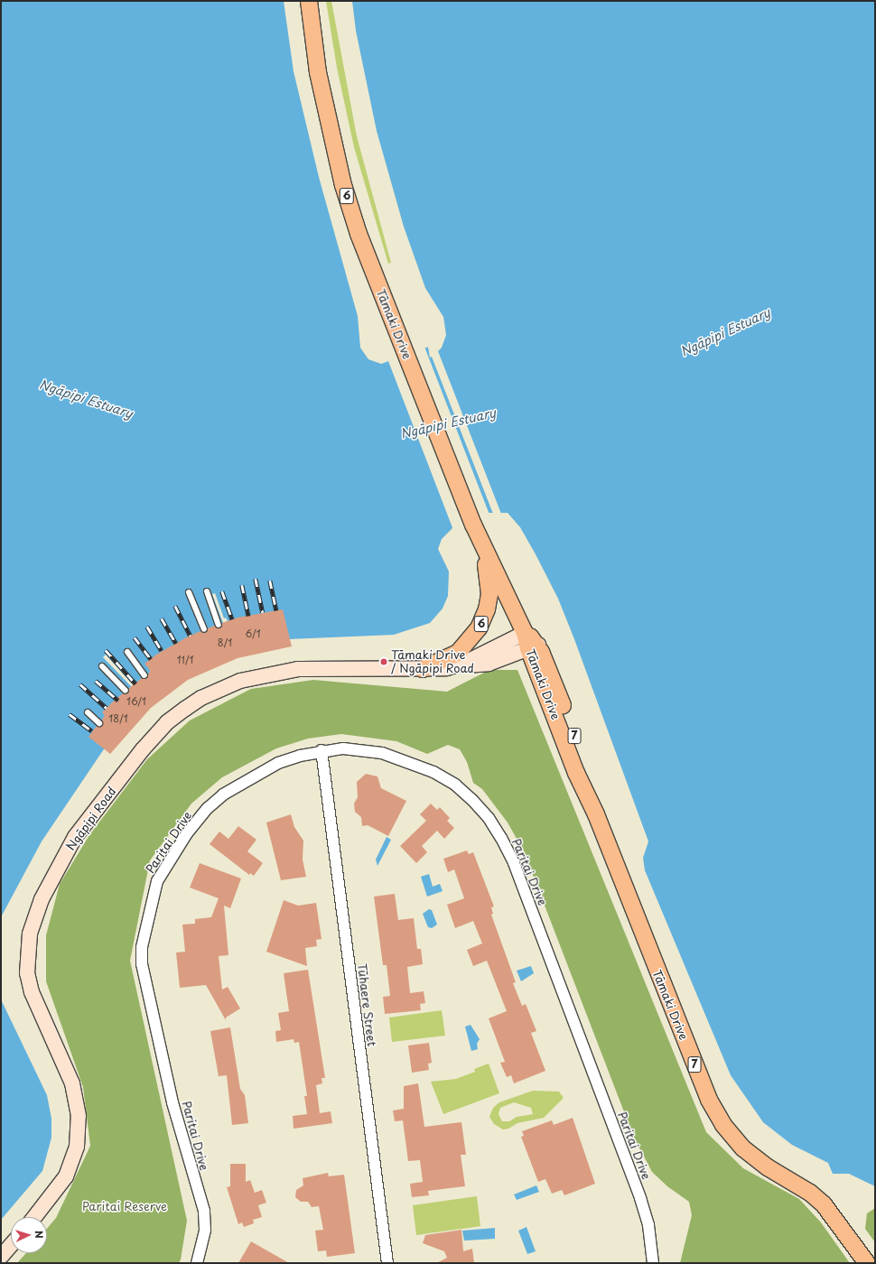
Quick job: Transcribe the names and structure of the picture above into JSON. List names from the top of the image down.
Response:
{
  "streets": {
    "main road": [
      "6",
      "Tāmaki Drive",
      "7",
      "Ngāpipi Road"
    ],
    "street": ["Paritai Drive", "Tūhaere Street"]
  },
  "crossings": [
    ["6", "Tāmaki Drive"],
    ["6", "Ngāpipi Road"],
    ["Tāmaki Drive", "Ngāpipi Road"],
    ["Paritai Drive", "Tūhaere Street"]
  ],
  "water": ["Ngāpipi Estuary"],
  "parks": ["Paritai Reserve"],
  "places": ["Tāmaki Drive / Ngāpipi Road"],
  "house_numbers": [
    "6/1",
    "8/1",
    "11/1",
    "16/1",
    "18/1"
  ],
  "north": "right"
}
